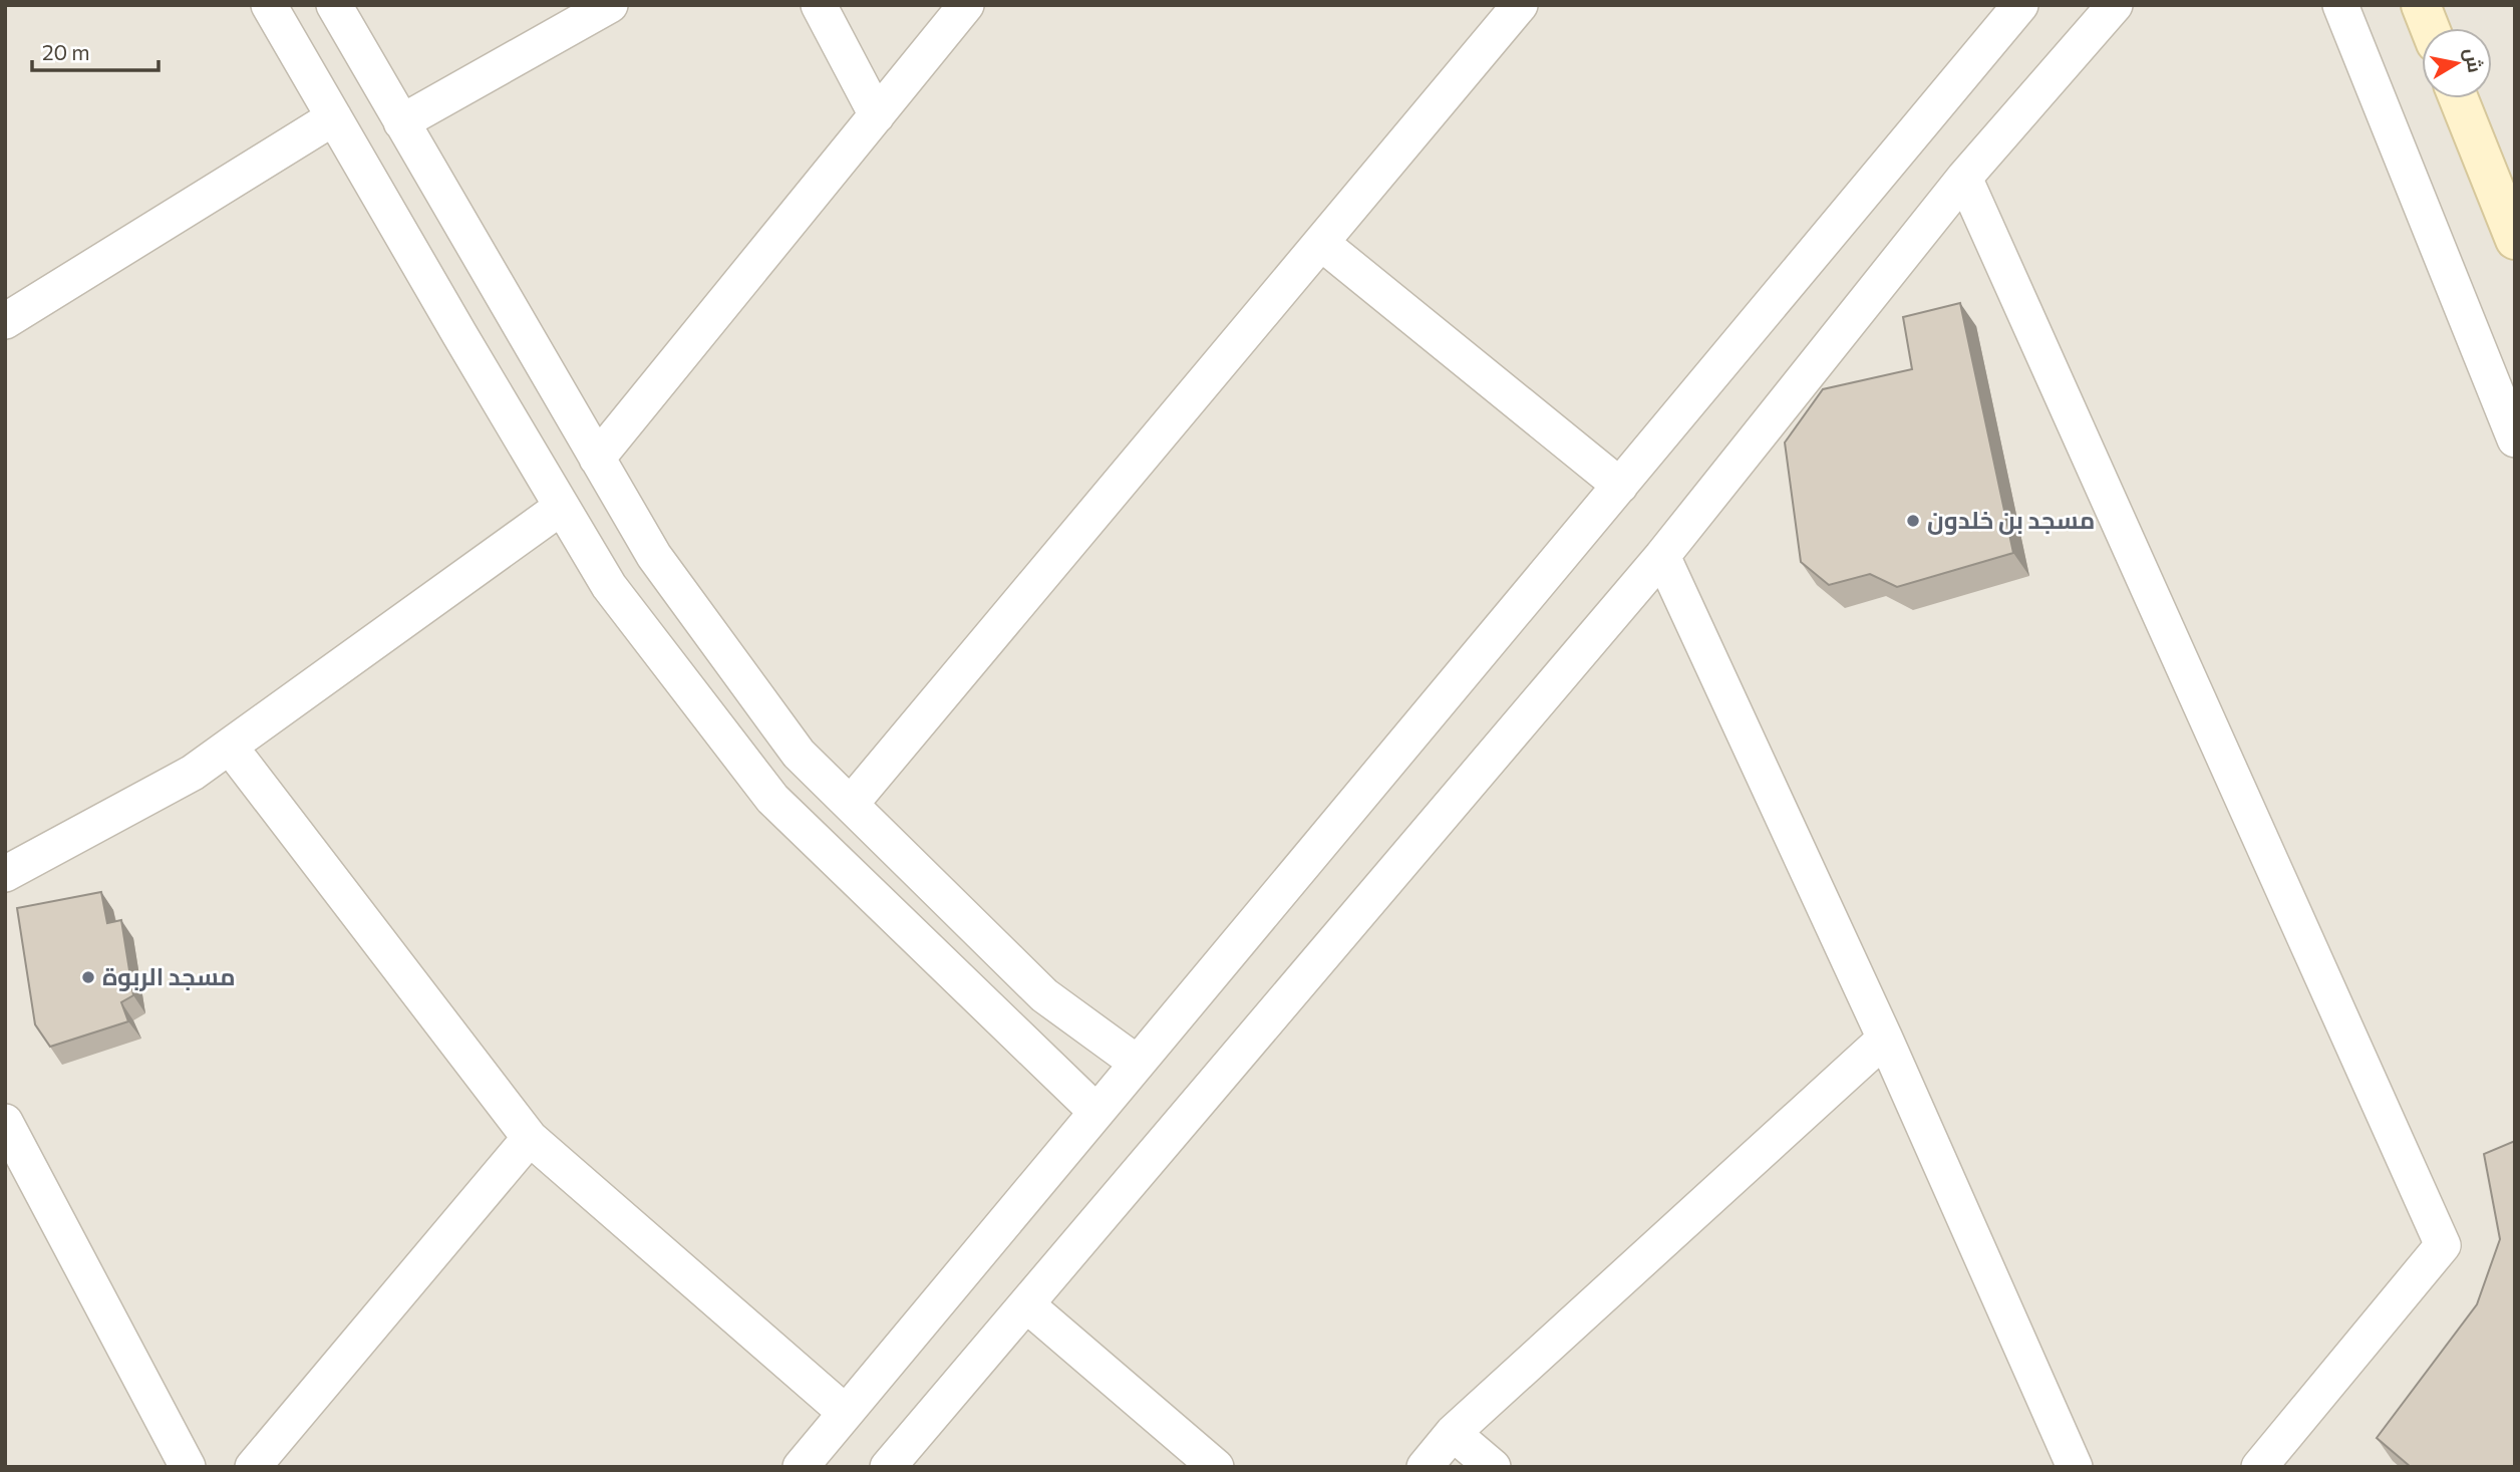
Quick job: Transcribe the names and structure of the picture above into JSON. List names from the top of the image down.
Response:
{
  "places": ["مسجد بن خلدون", "مسجد الربوة"],
  "scale_bar": "20 m",
  "north": "right"
}
